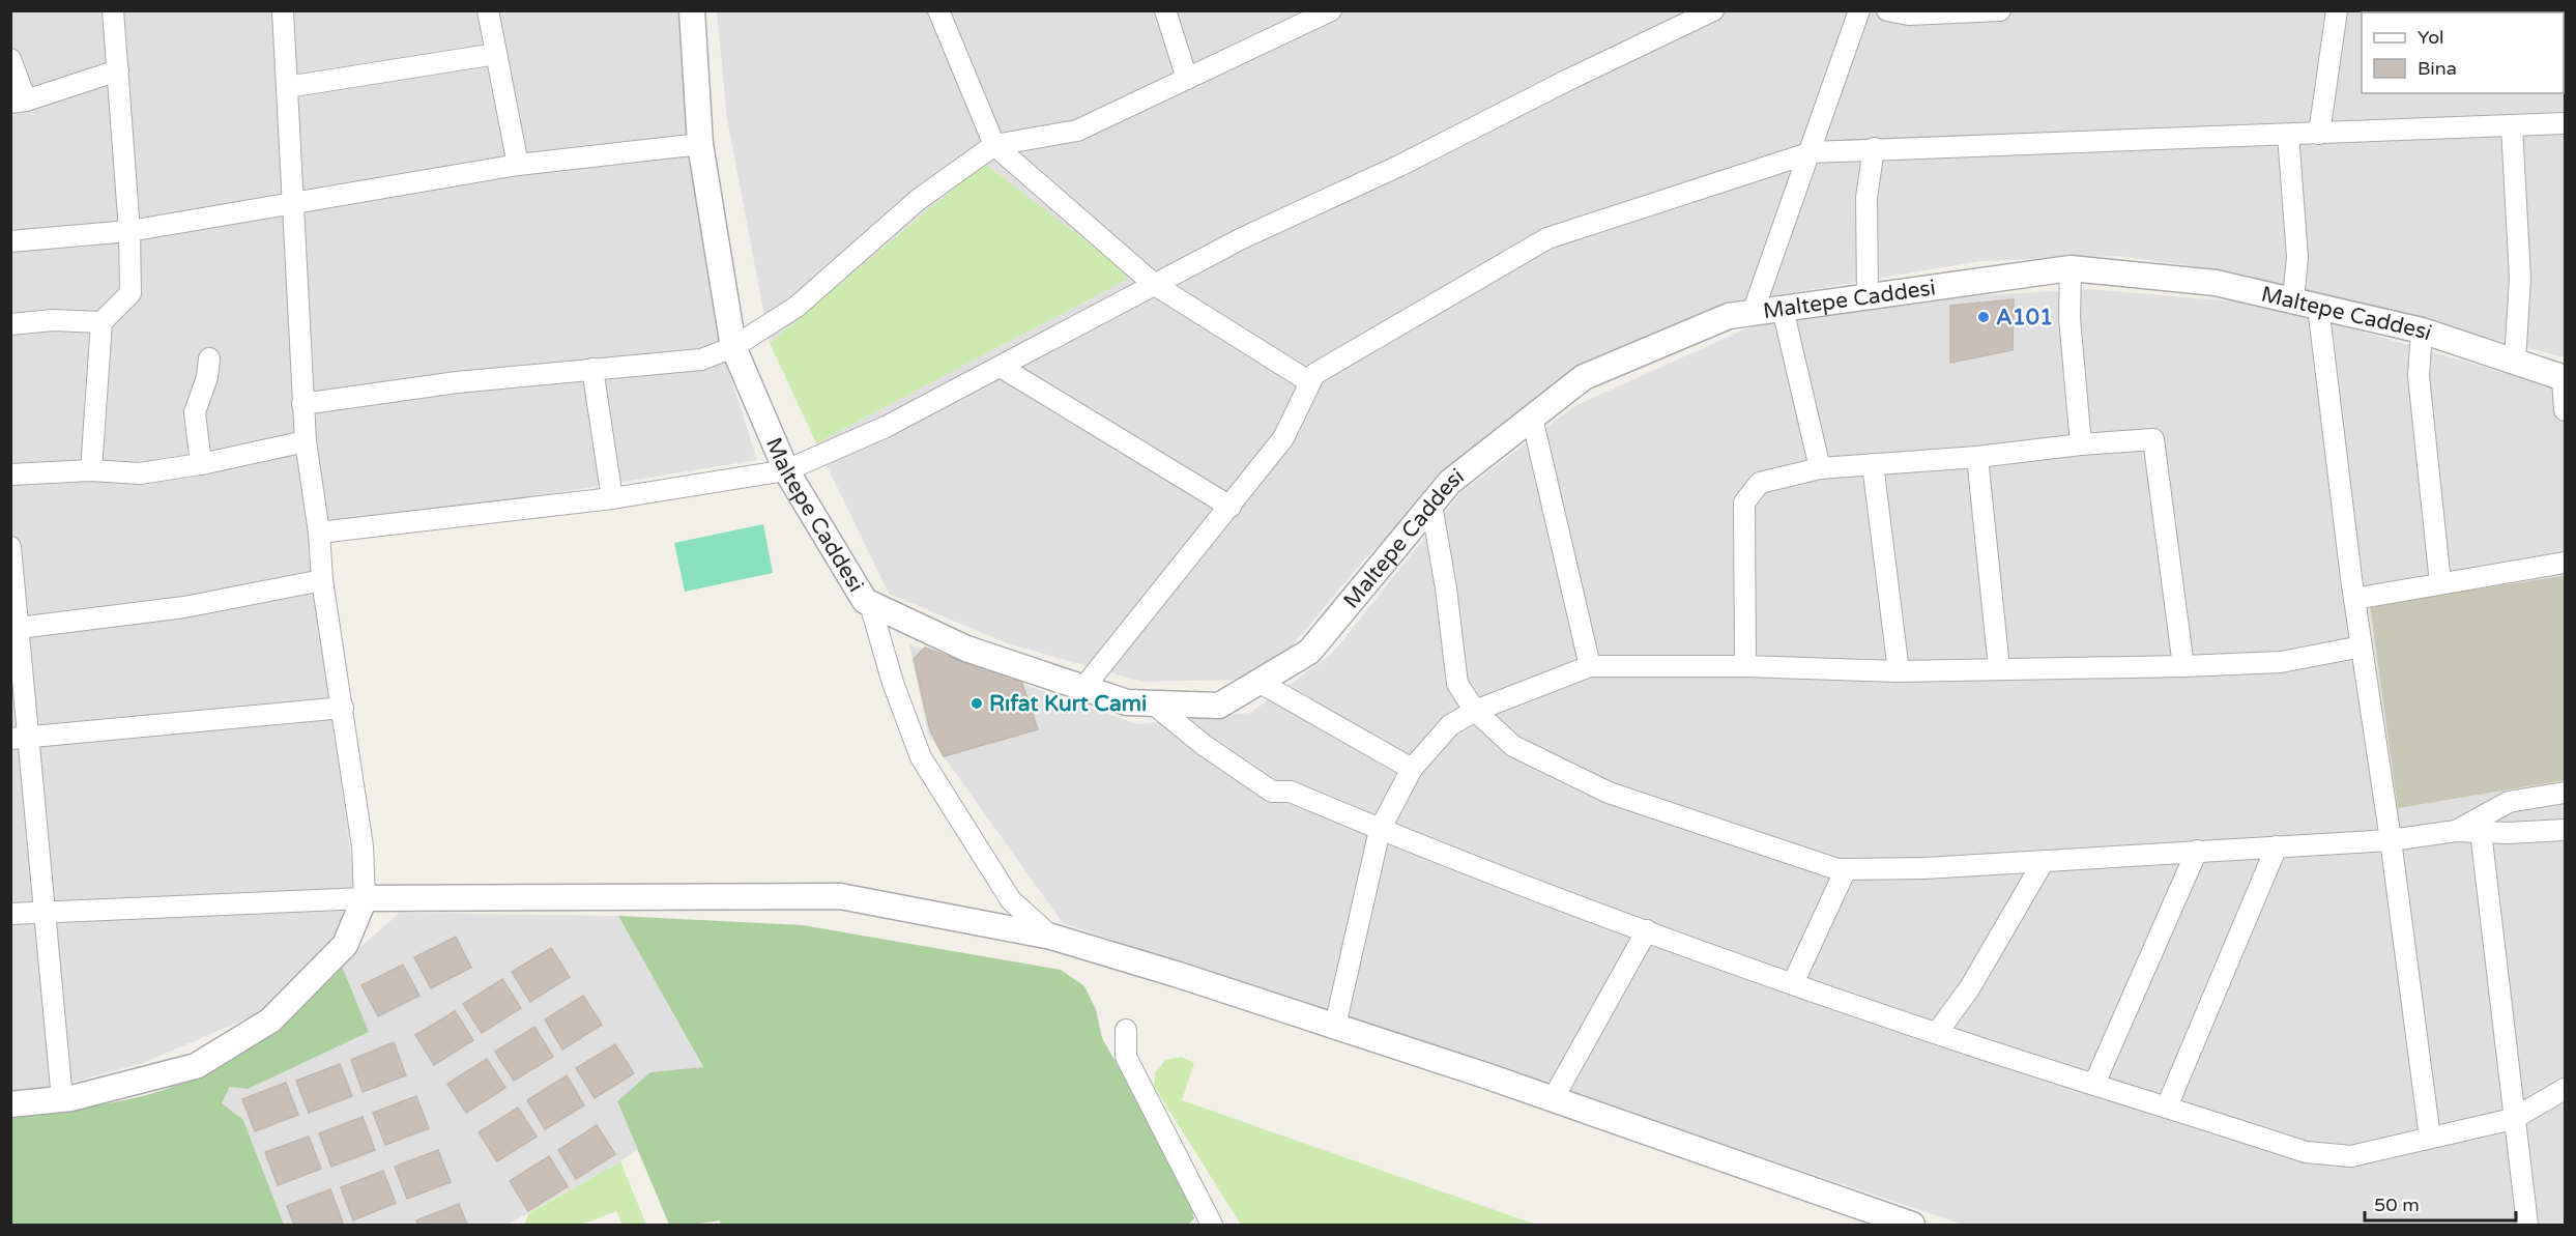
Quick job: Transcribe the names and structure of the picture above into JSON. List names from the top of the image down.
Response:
{
  "streets": {
    "street": ["Maltepe Caddesi"]
  },
  "places": ["A101", "Rıfat Kurt Cami"],
  "legend": ["Yol", "Bina"],
  "scale_bar": "50 m"
}
